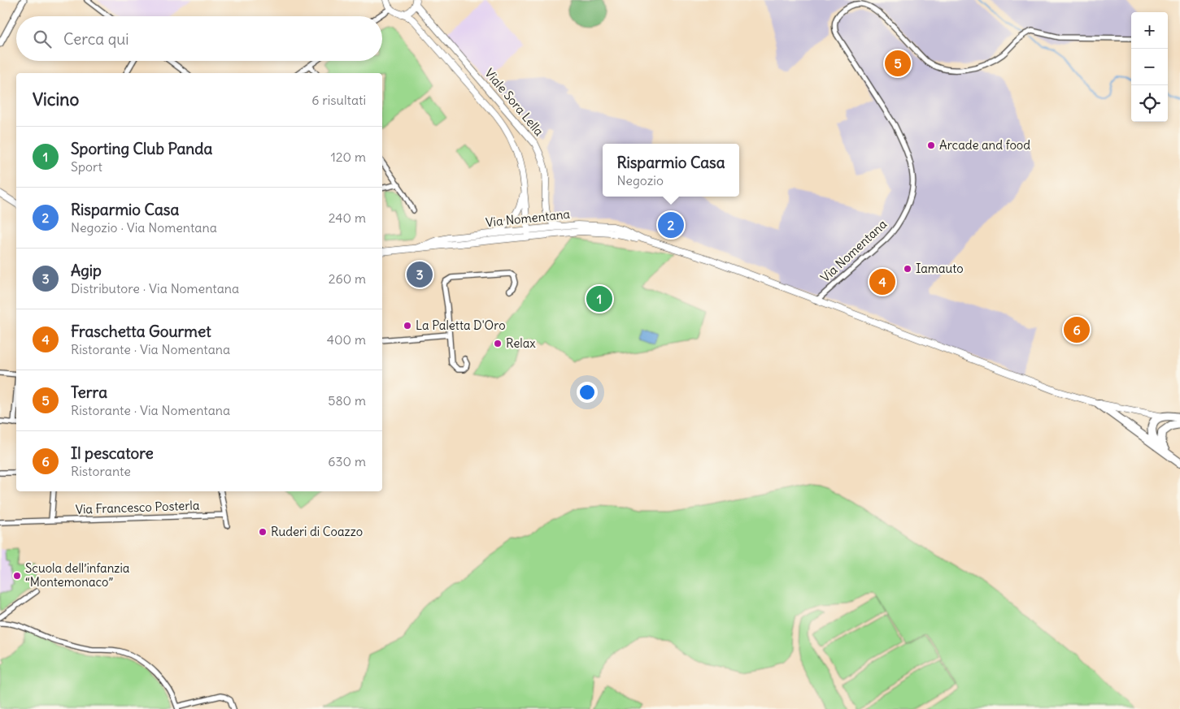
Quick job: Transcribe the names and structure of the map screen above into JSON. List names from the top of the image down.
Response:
{
  "streets": {
    "main road": ["Viale Sora Lella", "Via Nomentana"],
    "street": ["Via Francesco Posterla"]
  },
  "crossings": [
    ["Viale Sora Lella", "Via Nomentana"]
  ],
  "places": [
    "Arcade and food",
    "Iamauto",
    "La Paletta D'Oro",
    "Relax",
    "Ruderi di Coazzo",
    "Scuola dell’infanzia “Montemonaco”"
  ],
  "page": {
    "map_buttons": ["+", "−"],
    "search": "Cerca qui",
    "pins": [
      "5",
      "2",
      "3",
      "4",
      "1",
      "6"
    ],
    "heading": ["Vicino", "6 risultati"],
    "list": [
      {
        "mark": "1",
        "name": "Sporting Club Panda",
        "note": "Sport",
        "value": "120 m"
      },
      {
        "mark": "2",
        "name": "Risparmio Casa",
        "note": "Negozio · Via Nomentana",
        "value": "240 m"
      },
      {
        "mark": "3",
        "name": "Agip",
        "note": "Distributore · Via Nomentana",
        "value": "260 m"
      },
      {
        "mark": "4",
        "name": "Fraschetta Gourmet",
        "note": "Ristorante · Via Nomentana",
        "value": "400 m"
      },
      {
        "mark": "5",
        "name": "Terra",
        "note": "Ristorante · Via Nomentana",
        "value": "580 m"
      },
      {
        "mark": "6",
        "name": "Il pescatore",
        "note": "Ristorante",
        "value": "630 m"
      }
    ],
    "popup": ["Risparmio Casa", "Negozio"]
  }
}
